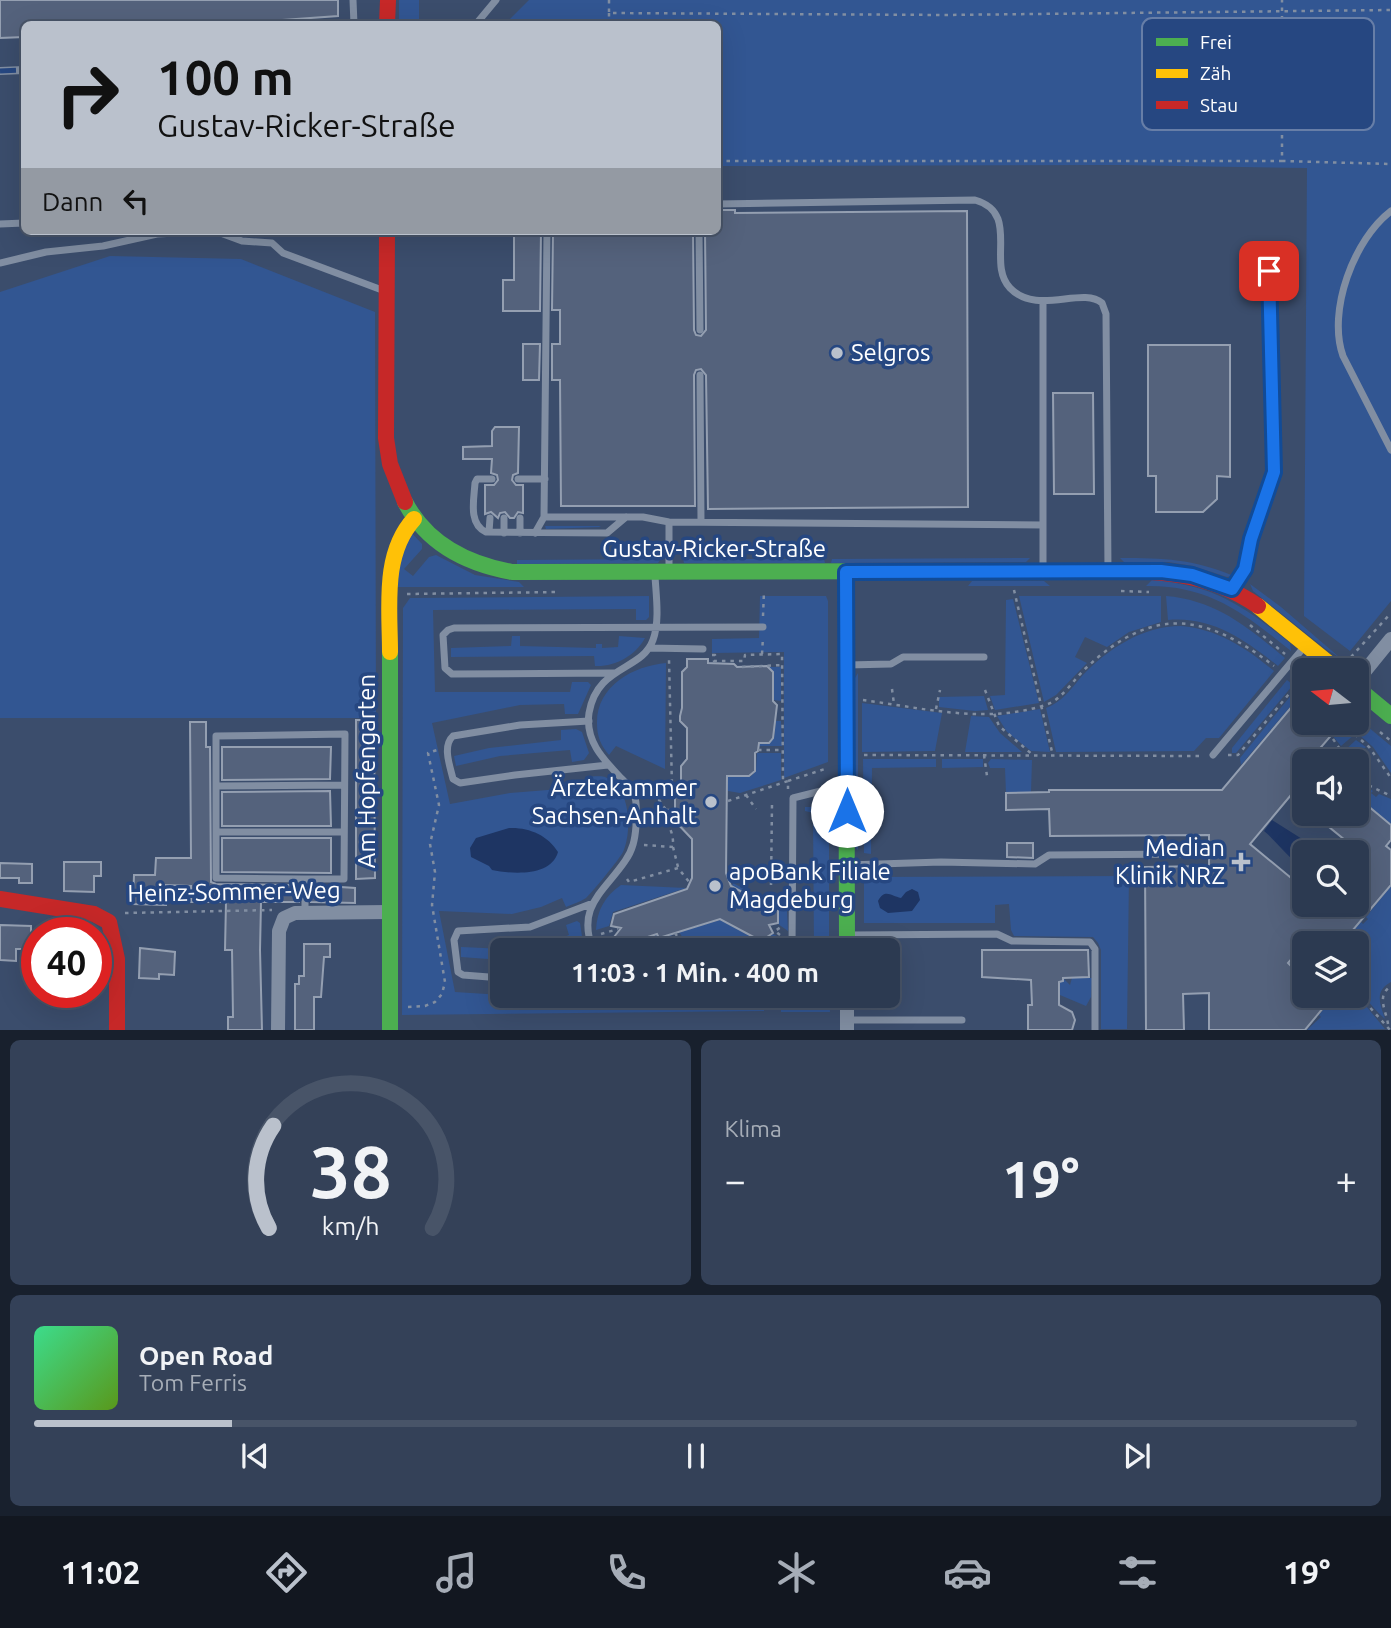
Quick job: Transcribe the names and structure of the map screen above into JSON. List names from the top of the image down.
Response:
{
  "streets": {
    "street": ["Gustav-Ricker-Straße", "Am Hopfengarten", "Heinz-Sommer-Weg"]
  },
  "crossings": [
    ["Gustav-Ricker-Straße", "Am Hopfengarten"],
    ["Am Hopfengarten", "Heinz-Sommer-Weg"]
  ],
  "places": {
    "other": ["Selgros", "Ärztekammer Sachsen-Anhalt", "apoBank Filiale Magdeburg"],
    "health": ["Median Klinik NRZ"]
  },
  "legend": ["Frei", "Zäh", "Stau"],
  "north": "left",
  "page": {
    "turn": ["100 m", "Gustav-Ricker-Straße"],
    "then": "Dann",
    "limit": "40",
    "trip": "11:03 · 1 Min. · 400 m",
    "tile": "Klima",
    "heat": ["−", "19°", "+"],
    "song": ["Open Road", "Tom Ferris"],
    "tabs": ["11:02", "19°"],
    "gauge": ["38", "km/h"]
  }
}
